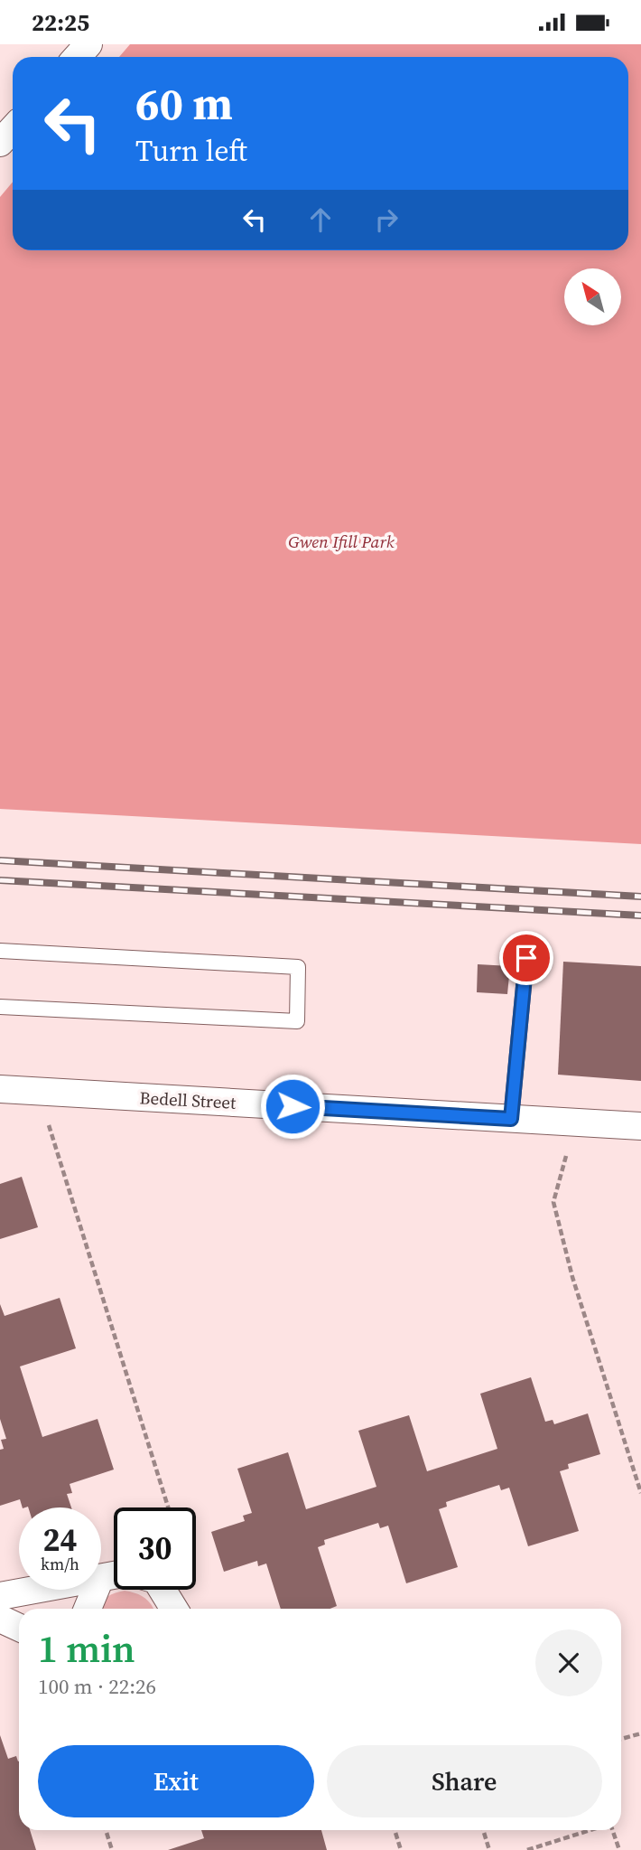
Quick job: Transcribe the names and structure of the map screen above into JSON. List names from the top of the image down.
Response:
{
  "streets": {
    "street": ["Bedell Street"]
  },
  "parks": ["Gwen Ifill Park"],
  "north": "top left",
  "page": {
    "status": "22:25",
    "turn": ["60 m", "Turn left"],
    "speed": "24 km/h",
    "limit": "30",
    "heading": ["1 min", "100 m · 22:26"],
    "buttons": ["Exit", "Share"]
  }
}
